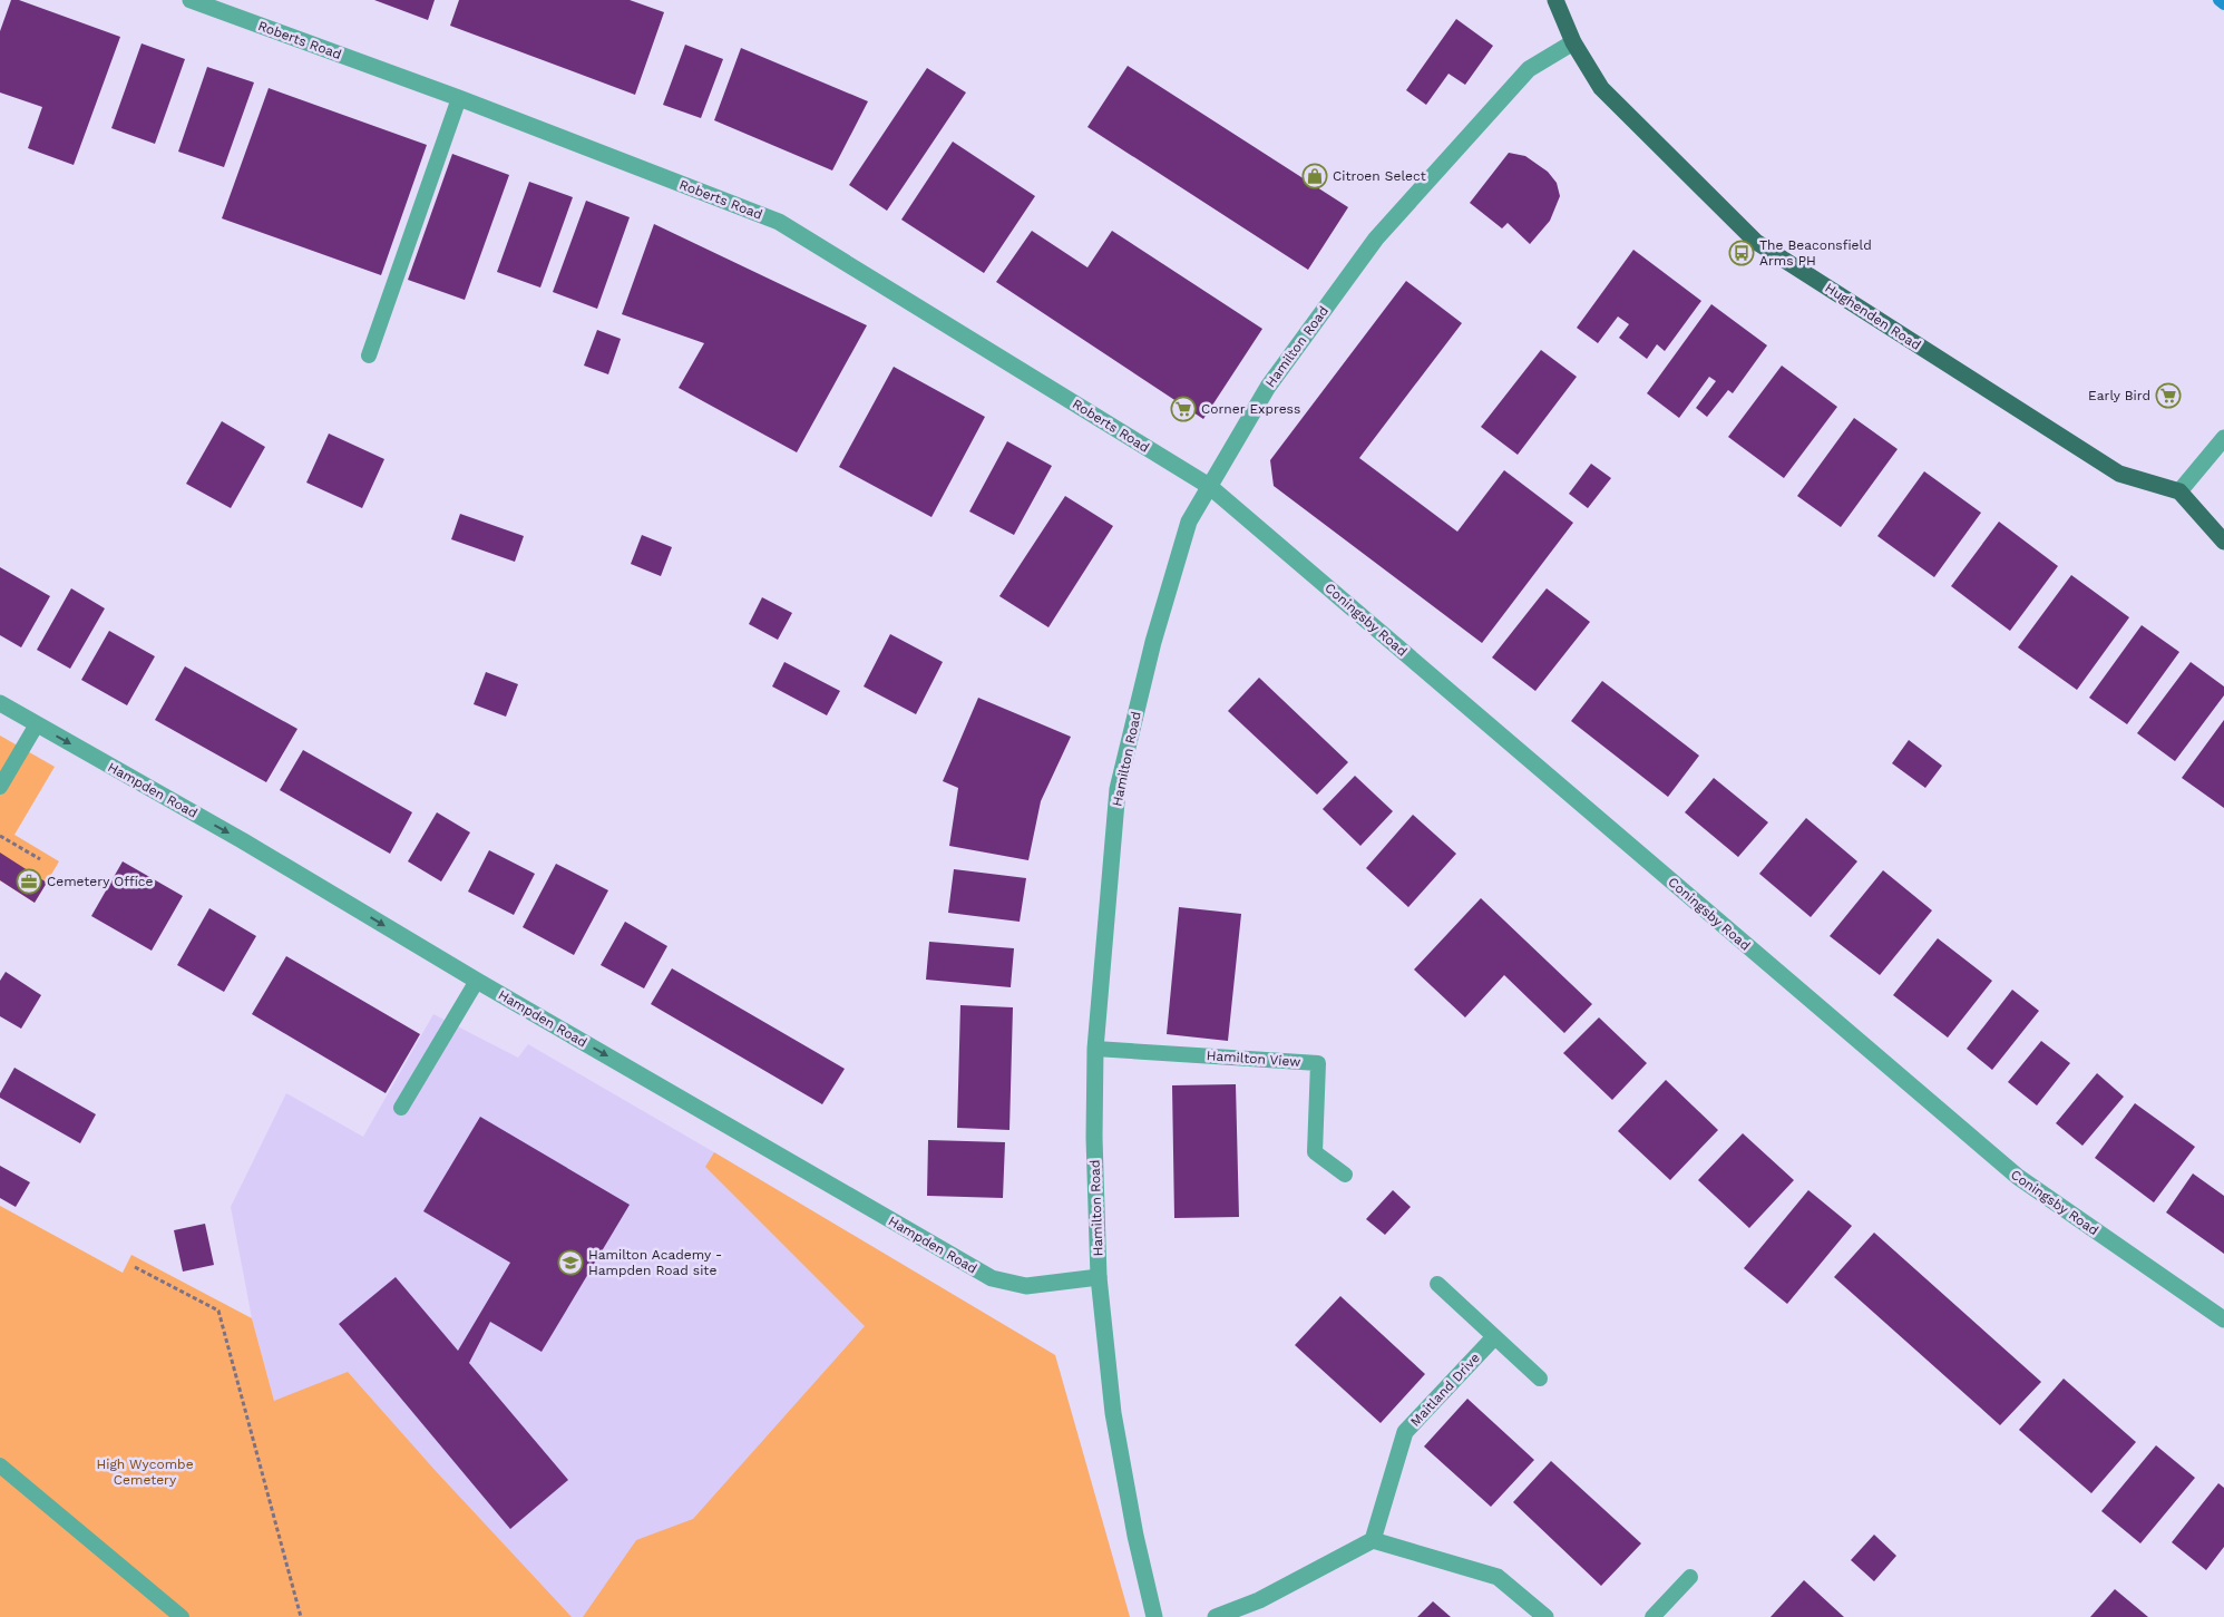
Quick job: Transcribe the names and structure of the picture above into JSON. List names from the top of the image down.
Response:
{
  "streets": {
    "main road": ["Hughenden Road"],
    "street": [
      "Roberts Road",
      "Hamilton Road",
      "Coningsby Road",
      "Hampden Road",
      "Maitland Drive"
    ],
    "lane": ["Hamilton View"]
  },
  "crossings": [
    ["Roberts Road", "Hamilton Road"],
    ["Roberts Road", "Coningsby Road"],
    ["Hughenden Road", "Hamilton Road"],
    ["Hamilton Road", "Coningsby Road"],
    ["Hamilton Road", "Hampden Road"],
    ["Hamilton Road", "Hamilton View"]
  ],
  "one_way": ["Hampden Road"],
  "parks": ["High Wycombe Cemetery"],
  "places": {
    "shop": ["Citroen Select"],
    "bus stop": ["The Beaconsfield Arms PH"],
    "supermarket": ["Early Bird", "Corner Express"],
    "office": ["Cemetery Office"],
    "school or university": ["Hamilton Academy - Hampden Road site"]
  }
}
